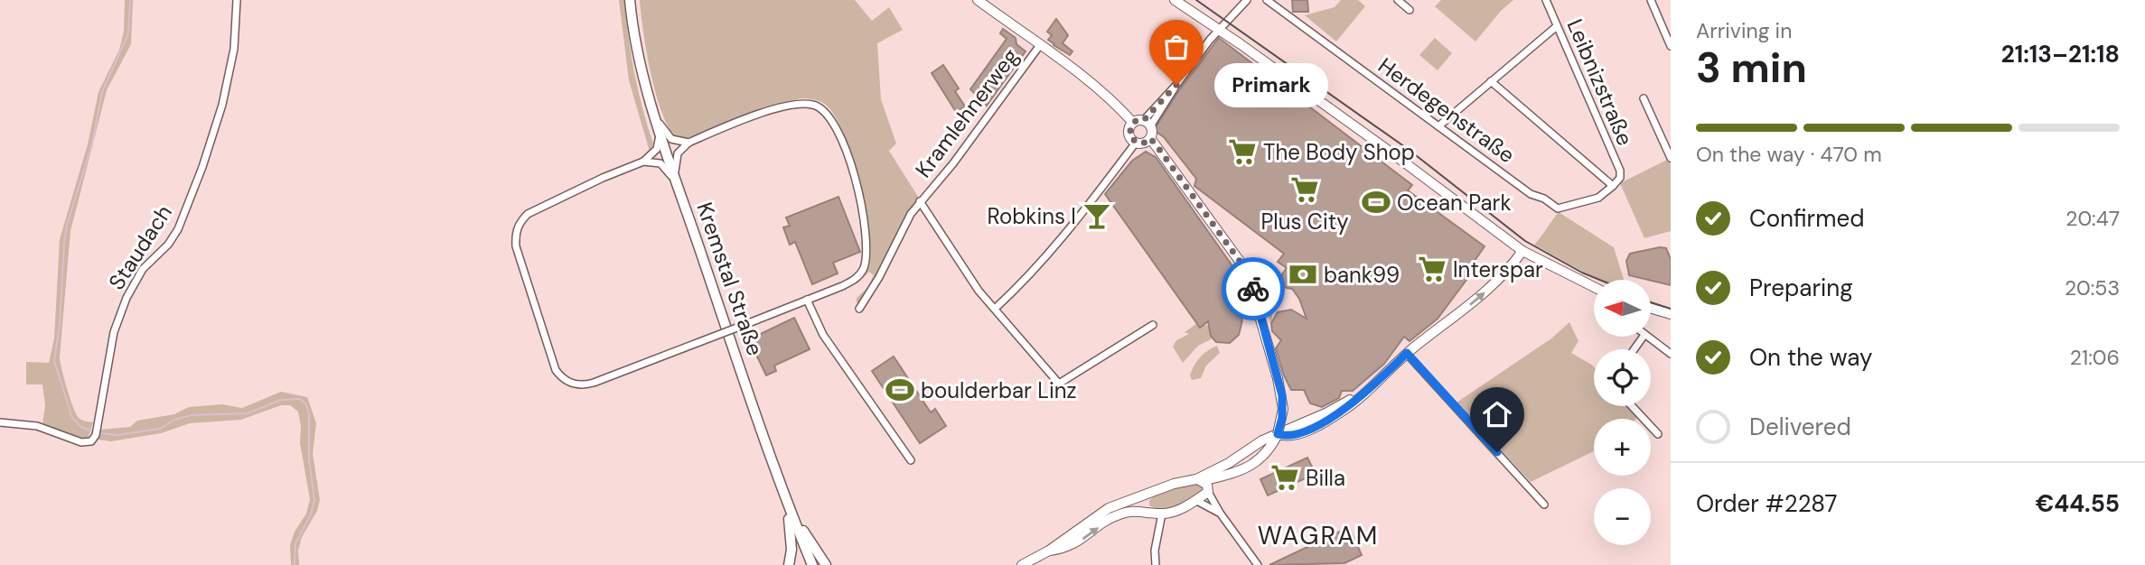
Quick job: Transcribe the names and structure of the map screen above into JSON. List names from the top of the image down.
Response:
{
  "streets": {
    "main road": ["Kremstal Straße"],
    "street": [
      "Leibnizstraße",
      "Herdegenstraße",
      "Kramlehnerweg",
      "Staudach"
    ]
  },
  "crossings": [
    ["Leibnizstraße", "Herdegenstraße"]
  ],
  "districts": ["WAGRAM"],
  "places": {
    "other": ["Primark"],
    "supermarket": [
      "The Body Shop",
      "Plus City",
      "Interspar",
      "Billa"
    ],
    "sports": ["Ocean Park", "boulderbar Linz"],
    "bar": ["Robkins I"],
    "bank": ["bank99"]
  },
  "north": "left",
  "page": {
    "heading": ["3 min", "Arriving in", "21:13–21:18"],
    "panel": ["Order #2287", "€44.55"],
    "bubble": "Primark",
    "bar": "On the way · 470 m",
    "list": [
      ["Confirmed", "20:47"],
      ["Preparing", "20:53"],
      ["On the way", "21:06"],
      "Delivered"
    ],
    "map_buttons": ["+", "−"]
  }
}
